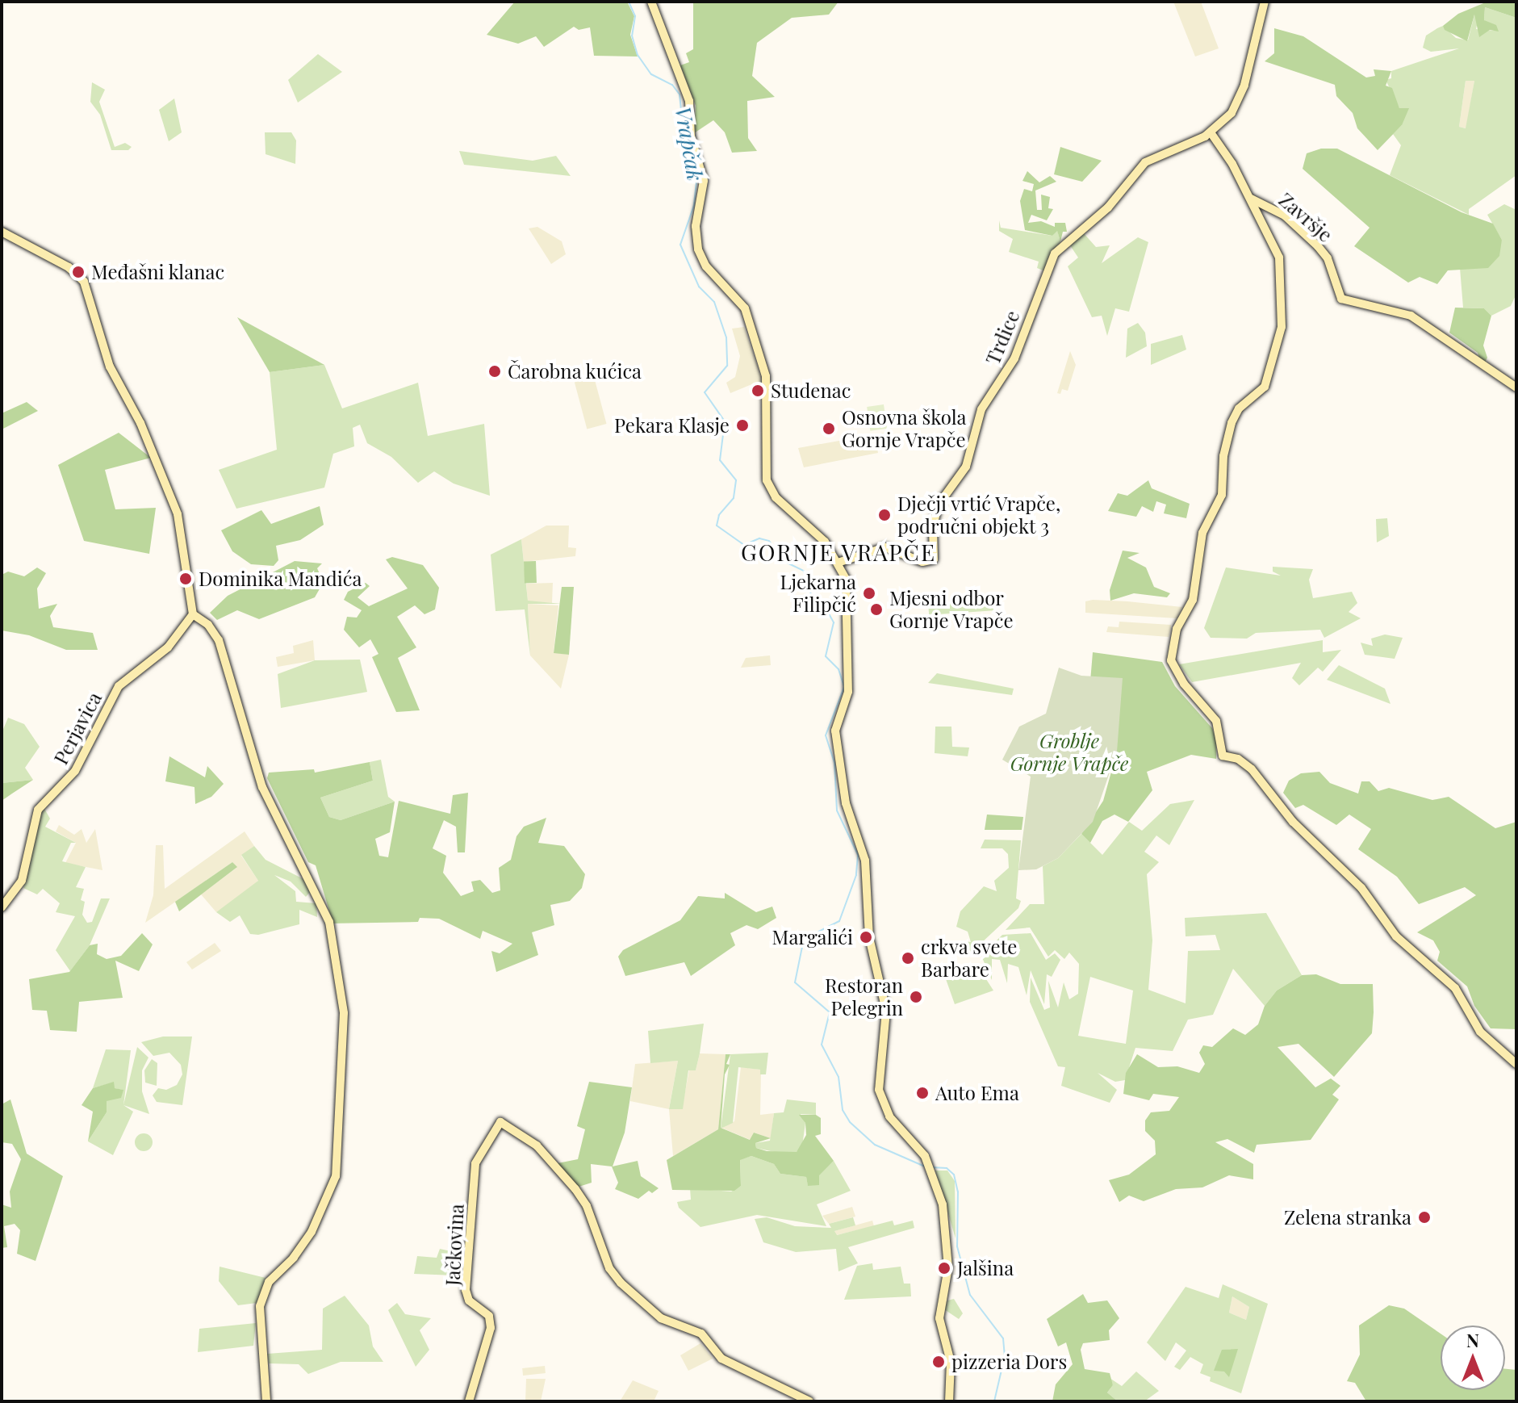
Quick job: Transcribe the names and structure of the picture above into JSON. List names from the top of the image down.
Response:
{
  "streets": {
    "street": [
      "Završje",
      "Trdice",
      "Perjavica",
      "Jačkovina"
    ]
  },
  "crossings": [
    ["Završje", "Trdice"]
  ],
  "districts": ["GORNJE VRAPČE"],
  "water": ["Vrapčak"],
  "parks": ["Groblje Gornje Vrapče"],
  "places": [
    "Međašni klanac",
    "Čarobna kućica",
    "Studenac",
    "Pekara Klasje",
    "Osnovna škola Gornje Vrapče",
    "Dječji vrtić Vrapče, područni objekt 3",
    "Dominika Mandića",
    "Ljekarna Filipčić",
    "Mjesni odbor Gornje Vrapče",
    "Margalići",
    "crkva svete Barbare",
    "Restoran Pelegrin",
    "Auto Ema",
    "Zelena stranka",
    "Jalšina",
    "pizzeria Dors"
  ],
  "north": "top"
}
